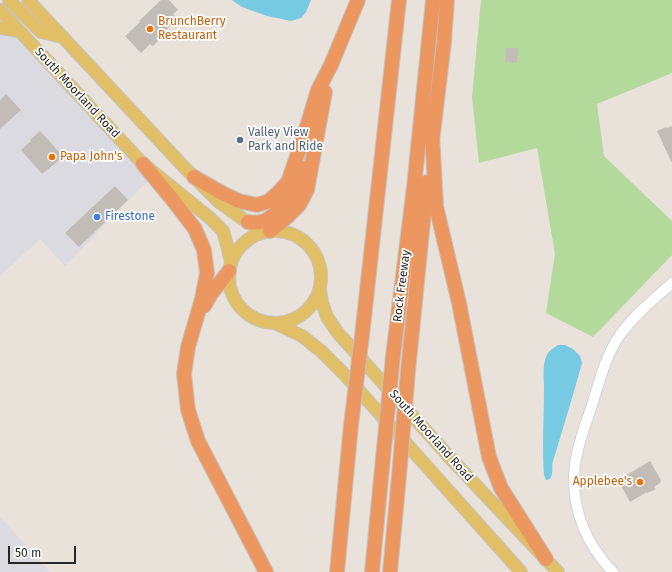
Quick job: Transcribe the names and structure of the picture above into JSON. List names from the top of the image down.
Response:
{
  "streets": {
    "highway": ["Rock Freeway"],
    "main road": ["South Moorland Road"]
  },
  "places": [
    "BrunchBerry Restaurant",
    "Valley View Park and Ride",
    "Papa John's",
    "Firestone",
    "Applebee's"
  ],
  "scale_bar": "50 m"
}
